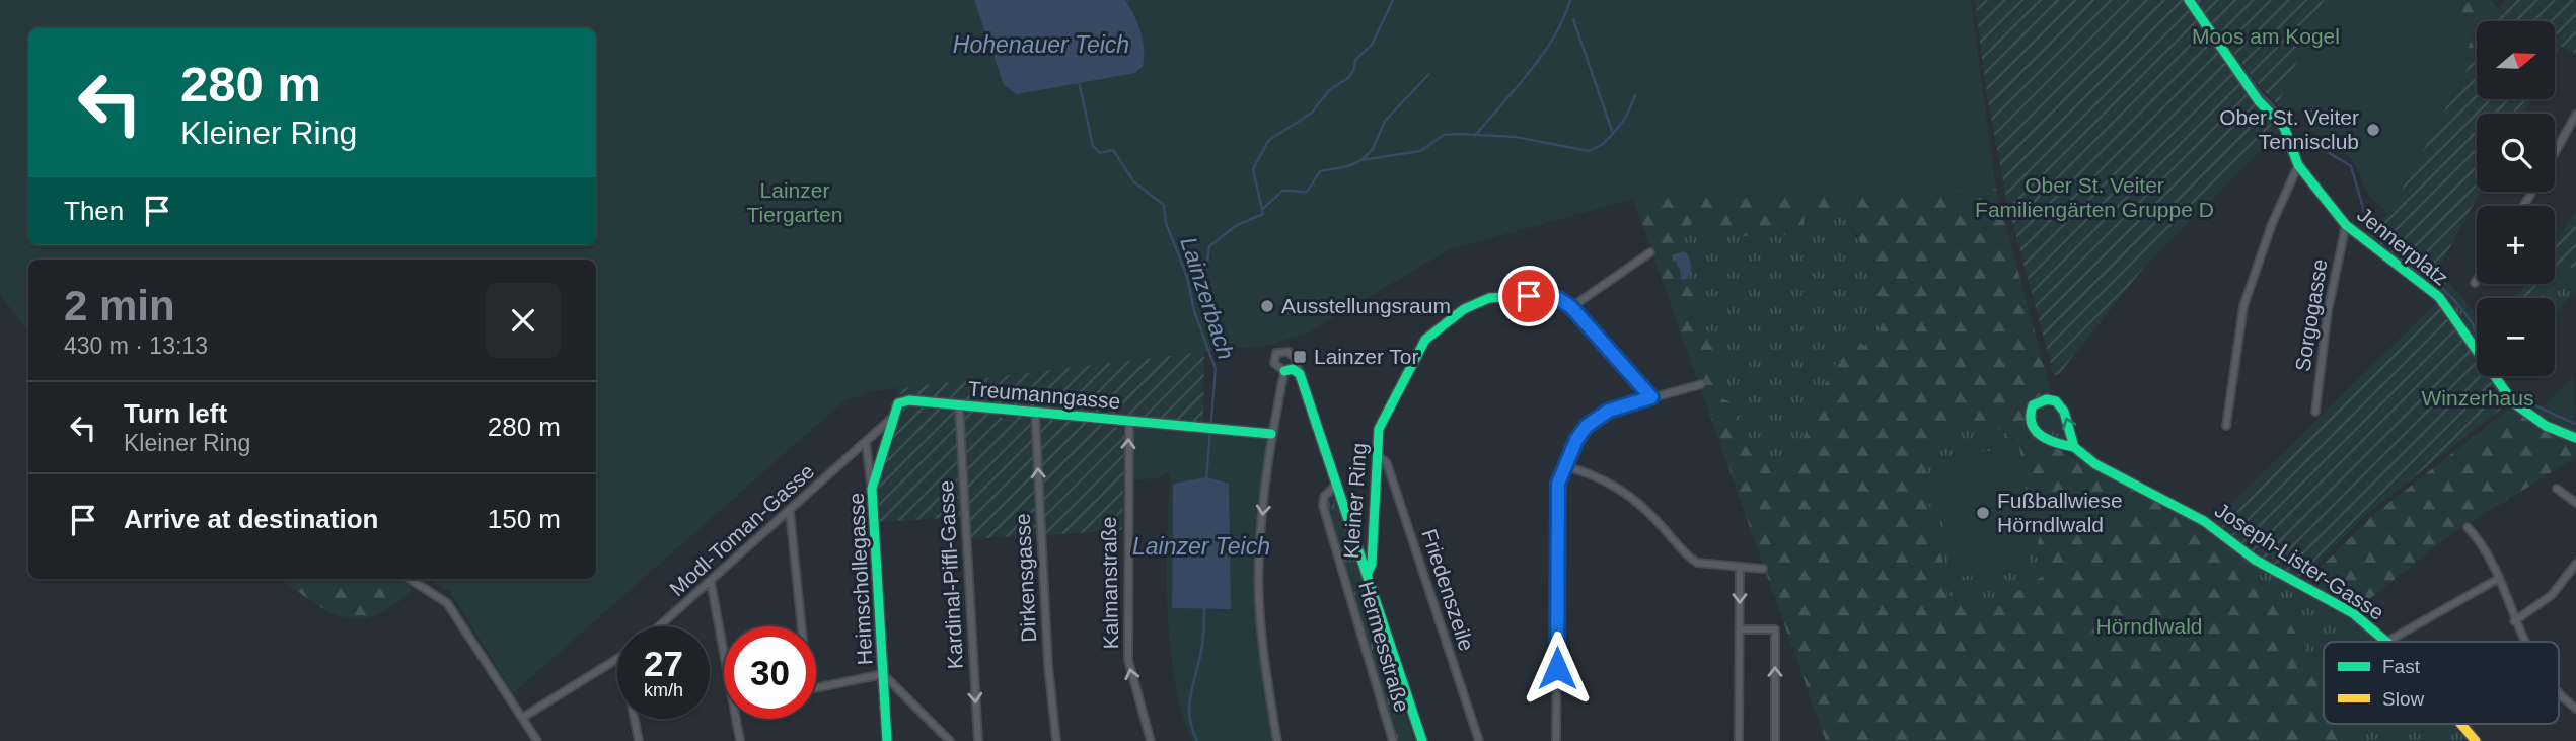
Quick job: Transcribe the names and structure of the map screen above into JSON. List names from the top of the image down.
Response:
{
  "streets": {
    "street": [
      "Jennerplatz",
      "Sorgogasse",
      "Treumanngasse",
      "Kleiner Ring",
      "Modl-Toman-Gasse",
      "Joseph-Lister-Gasse",
      "Kardinal-Piffl-Gasse",
      "Dirkensgasse",
      "Heimschollegasse",
      "Kalmanstraße",
      "Friedenszeile",
      "Hermesstraße"
    ]
  },
  "crossings": [
    ["Jennerplatz", "Sorgogasse"],
    ["Treumanngasse", "Modl-Toman-Gasse"],
    ["Treumanngasse", "Kardinal-Piffl-Gasse"],
    ["Treumanngasse", "Dirkensgasse"],
    ["Treumanngasse", "Heimschollegasse"],
    ["Treumanngasse", "Kalmanstraße"],
    ["Kleiner Ring", "Friedenszeile"],
    ["Kleiner Ring", "Hermesstraße"],
    ["Modl-Toman-Gasse", "Heimschollegasse"]
  ],
  "one_way": ["Kardinal-Piffl-Gasse", "Dirkensgasse", "Kalmanstraße"],
  "water": ["Hohenauer Teich", "Lainzerbach", "Lainzer Teich"],
  "parks": [
    "Moos am Kogel",
    "Ober St. Veiter Familiengärten Gruppe D",
    "Lainzer Tiergarten",
    "Winzerhaus",
    "Hörndlwald"
  ],
  "places": {
    "other": ["Ober St. Veiter Tennisclub", "Ausstellungsraum", "Fußballwiese Hörndlwald"],
    "transit": ["Lainzer Tor"]
  },
  "legend": ["Fast", "Slow"],
  "north": "right",
  "page": {
    "map_buttons": ["+", "−"],
    "turn": ["280 m", "Kleiner Ring"],
    "then": "Then",
    "heading": ["2 min", "430 m · 13:13"],
    "list": [
      {
        "name": "Turn left",
        "note": "Kleiner Ring",
        "value": "280 m"
      },
      {
        "name": "Arrive at destination",
        "value": "150 m"
      }
    ],
    "speed": "27 km/h",
    "limit": "30"
  }
}
